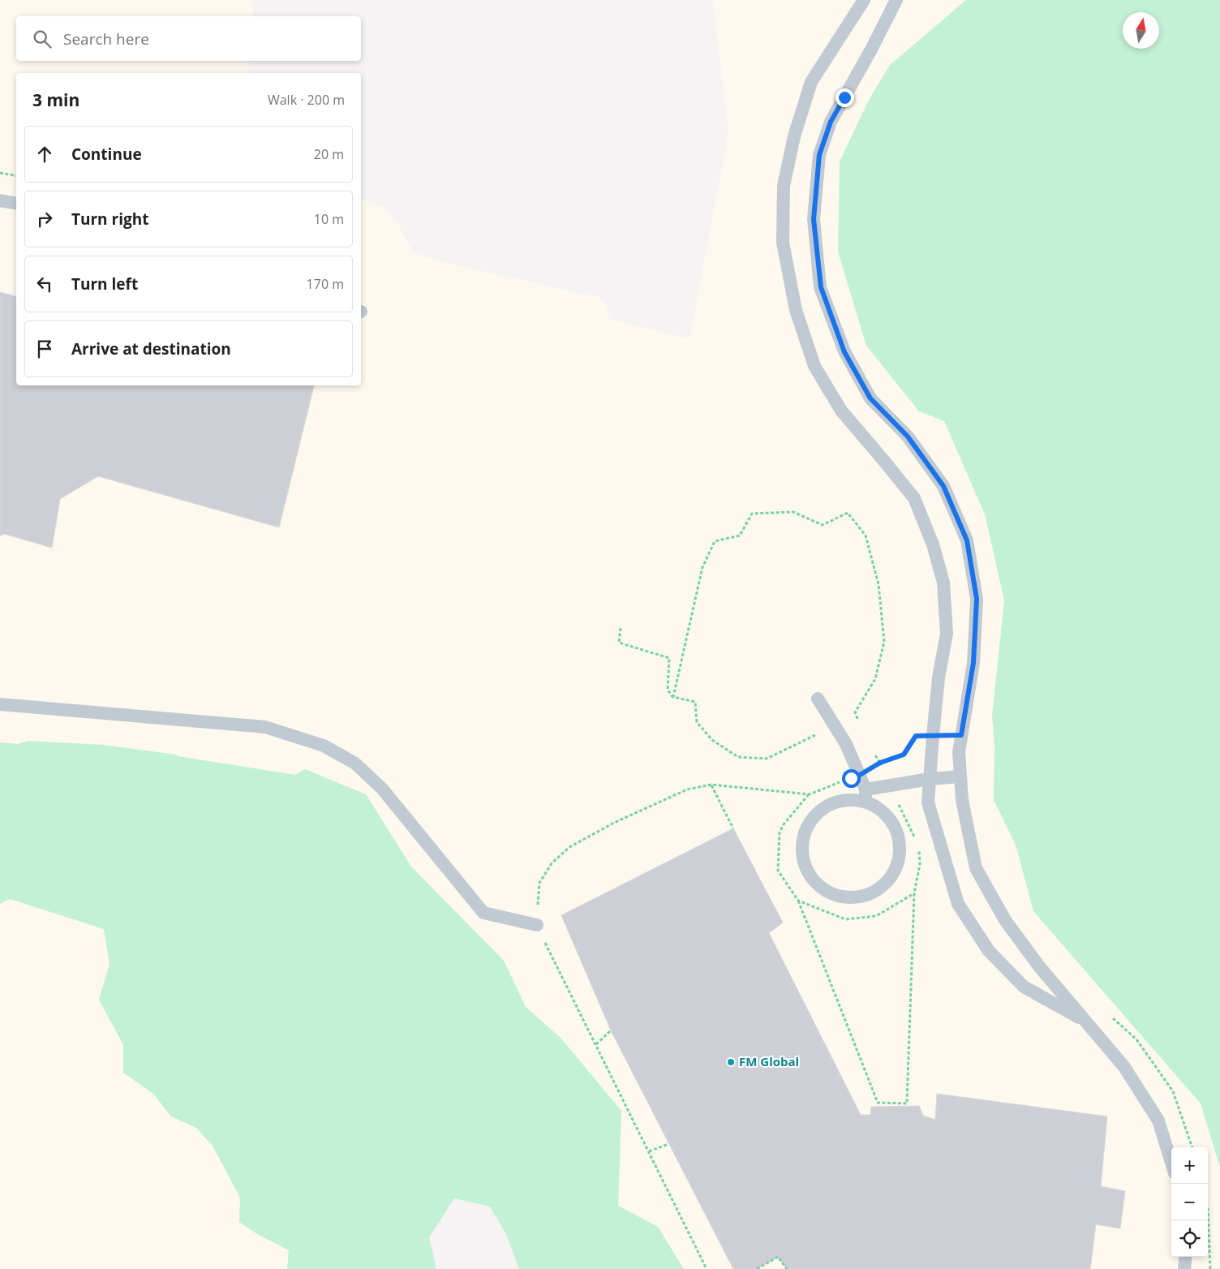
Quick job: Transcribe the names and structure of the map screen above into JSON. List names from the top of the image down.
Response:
{
  "places": ["FM Global"],
  "north": "top",
  "page": {
    "search": "Search here",
    "heading": ["3 min", "Walk · 200 m"],
    "list": [
      ["Continue", "20 m"],
      ["Turn right", "10 m"],
      ["Turn left", "170 m"],
      "Arrive at destination"
    ],
    "map_buttons": ["+", "−"]
  }
}
